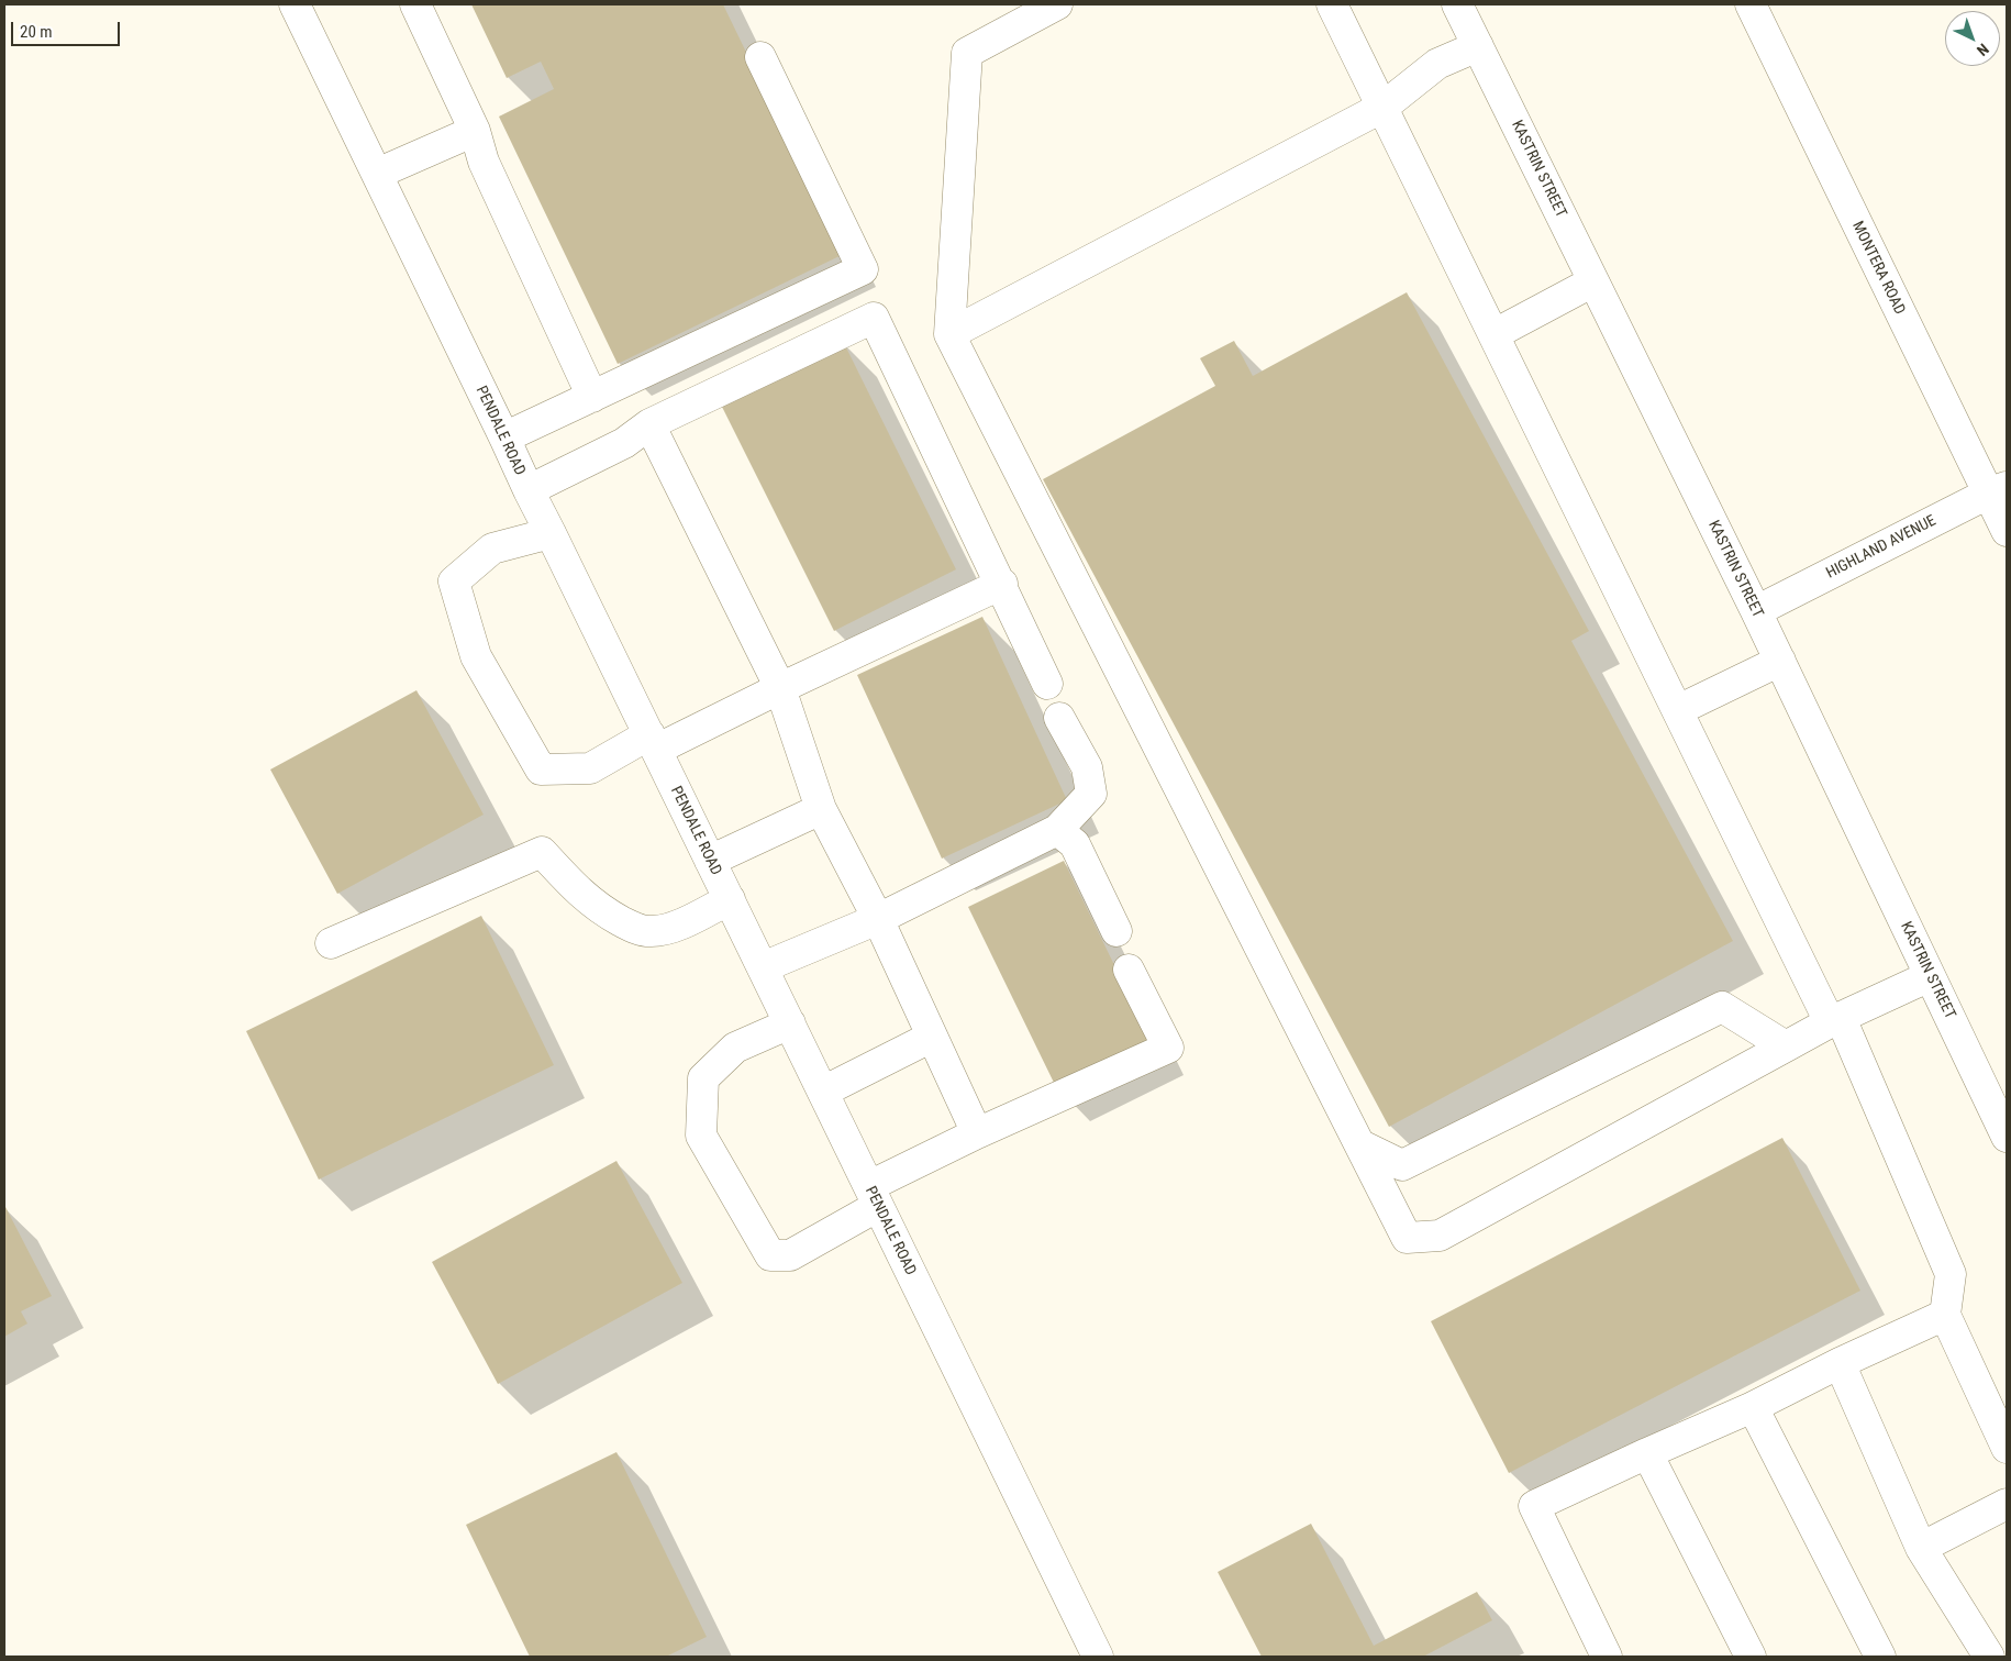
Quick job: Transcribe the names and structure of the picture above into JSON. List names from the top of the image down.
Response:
{
  "streets": {
    "street": [
      "KASTRIN STREET",
      "MONTERA ROAD",
      "PENDALE ROAD",
      "HIGHLAND AVENUE"
    ]
  },
  "crossings": [
    ["KASTRIN STREET", "HIGHLAND AVENUE"],
    ["MONTERA ROAD", "HIGHLAND AVENUE"]
  ],
  "scale_bar": "20 m",
  "north": "bottom right"
}
